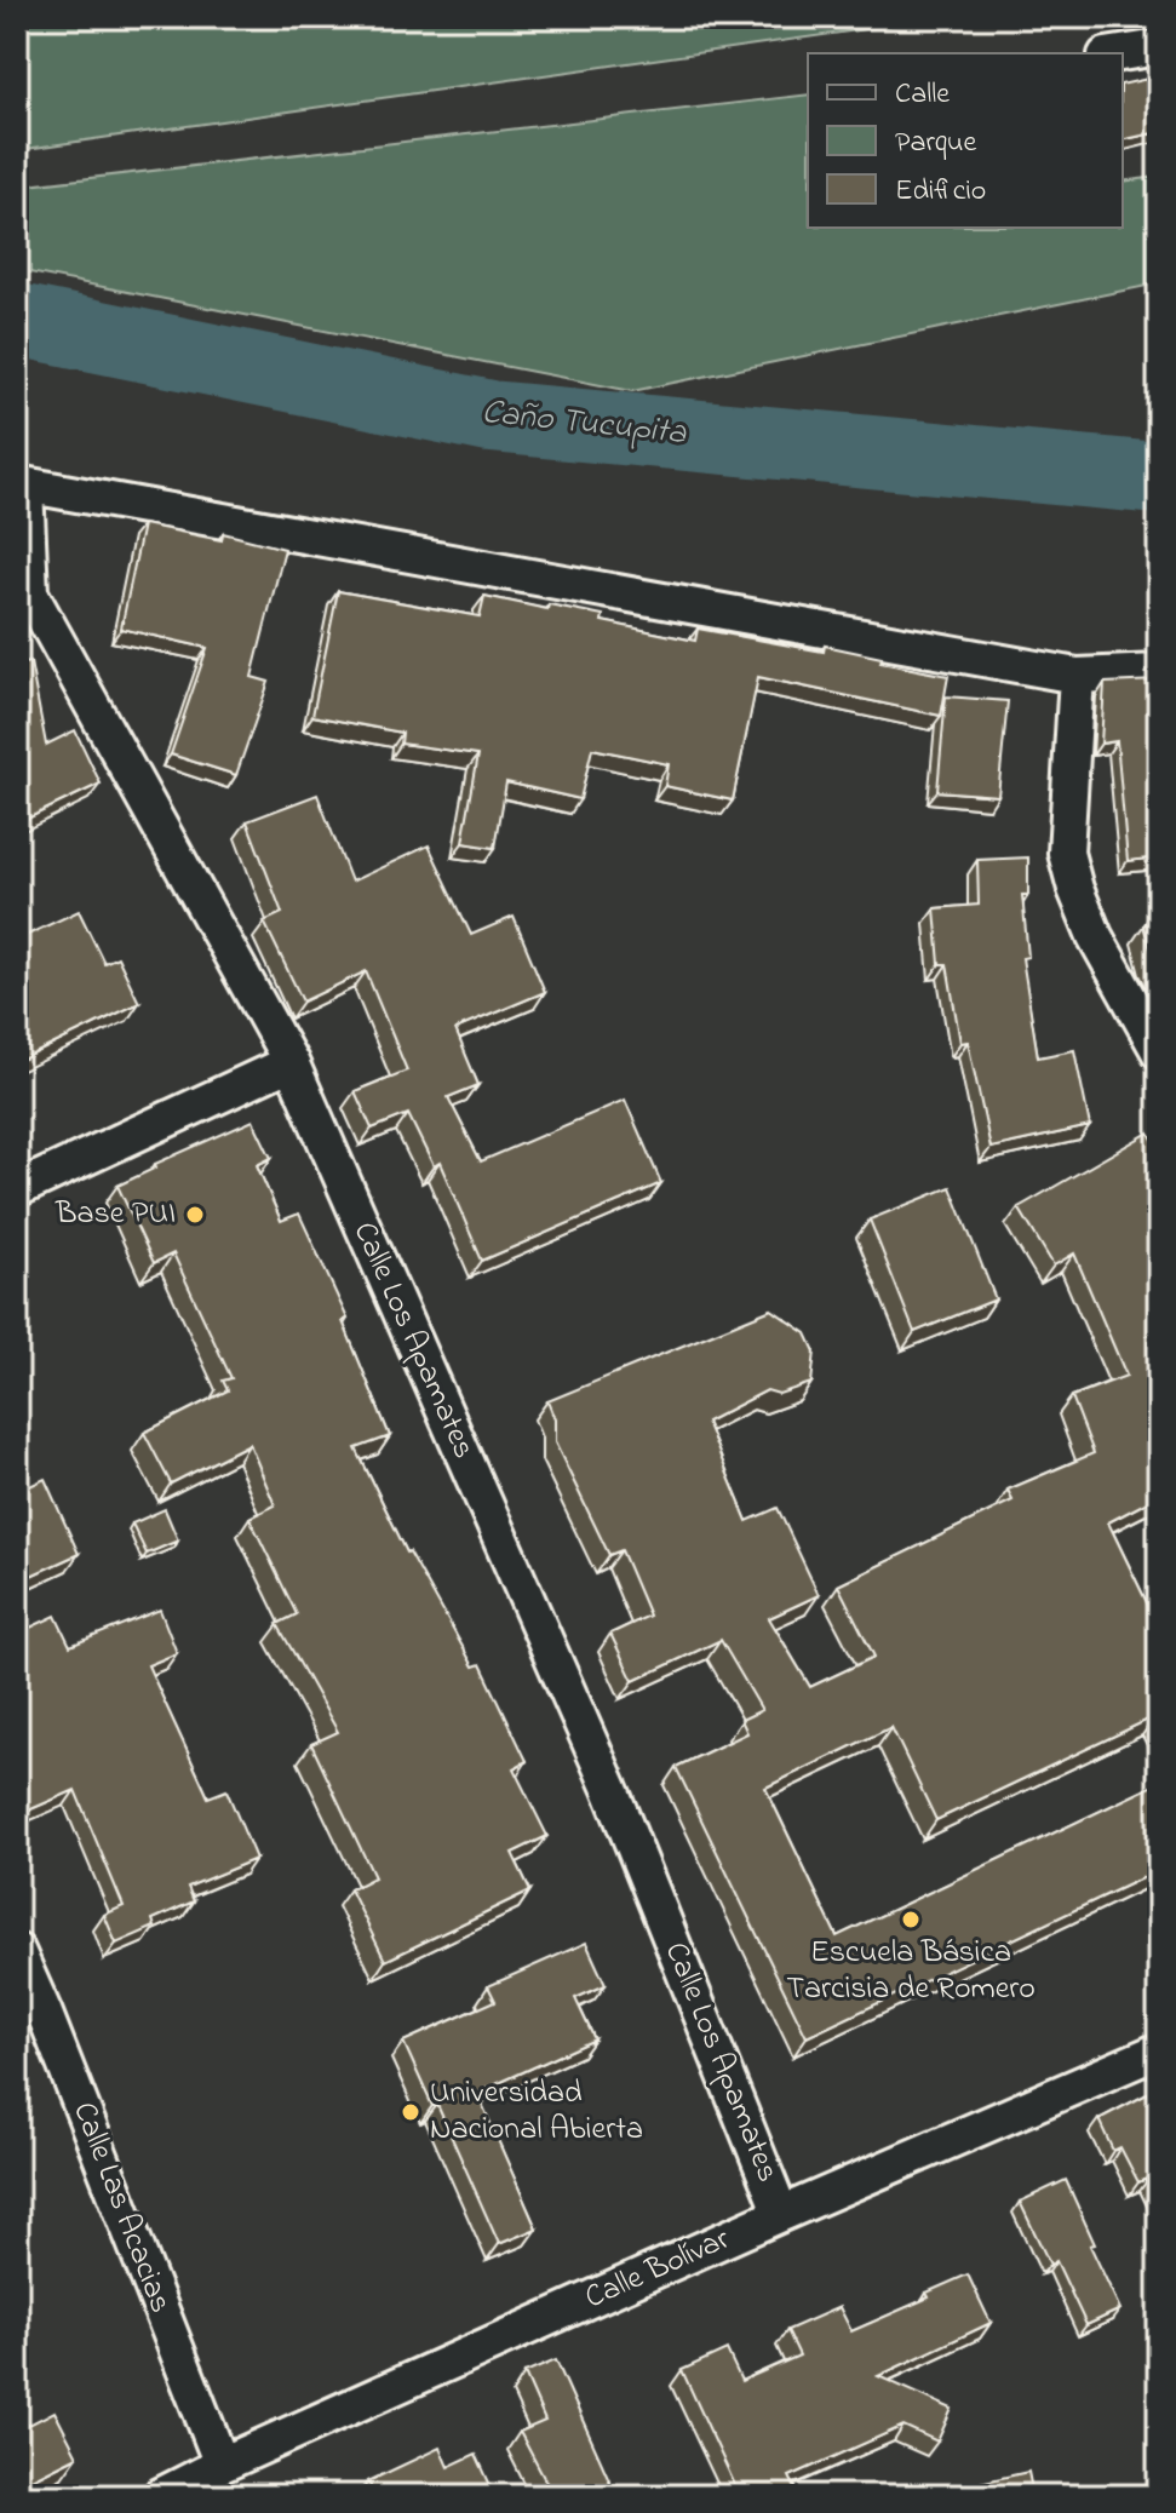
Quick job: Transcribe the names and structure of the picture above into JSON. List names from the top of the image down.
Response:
{
  "streets": {
    "street": ["Calle Los Apamates", "Calle Las Acacias", "Calle Bolívar"]
  },
  "crossings": [
    ["Calle Los Apamates", "Calle Bolívar"],
    ["Calle Las Acacias", "Calle Bolívar"]
  ],
  "water": ["Caño Tucupita"],
  "places": ["Base PUI", "Escuela Básica Tarcisia de Romero", "Universidad Nacional Abierta"],
  "legend": ["Calle", "Parque", "Edificio"]
}
